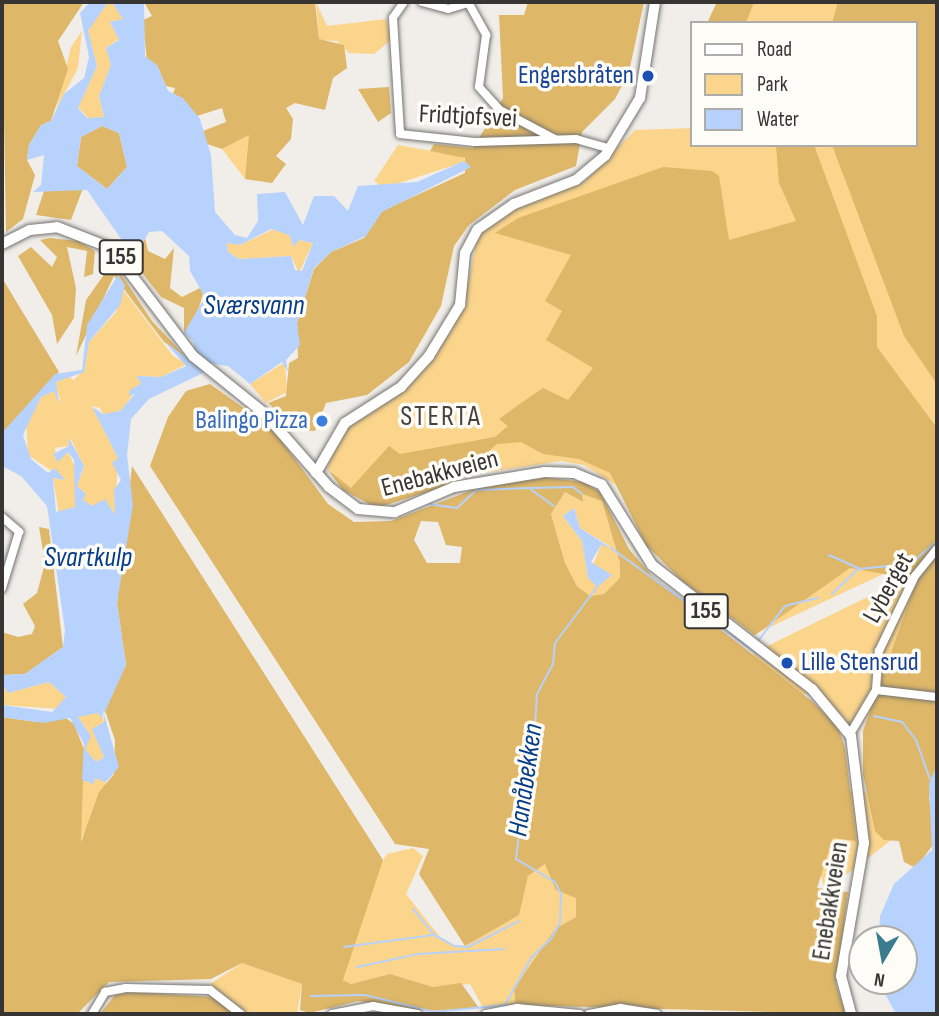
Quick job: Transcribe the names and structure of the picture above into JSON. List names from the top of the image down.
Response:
{
  "streets": {
    "main road": ["155", "Enebakkveien"],
    "street": ["Fridtjofsvei", "Lyberget"]
  },
  "districts": ["STERTA"],
  "water": ["Sværsvann", "Svartkulp", "Hanåbekken"],
  "places": ["Engersbråten", "Balingo Pizza", "Lille Stensrud"],
  "legend": ["Road", "Park", "Water"],
  "north": "bottom"
}
